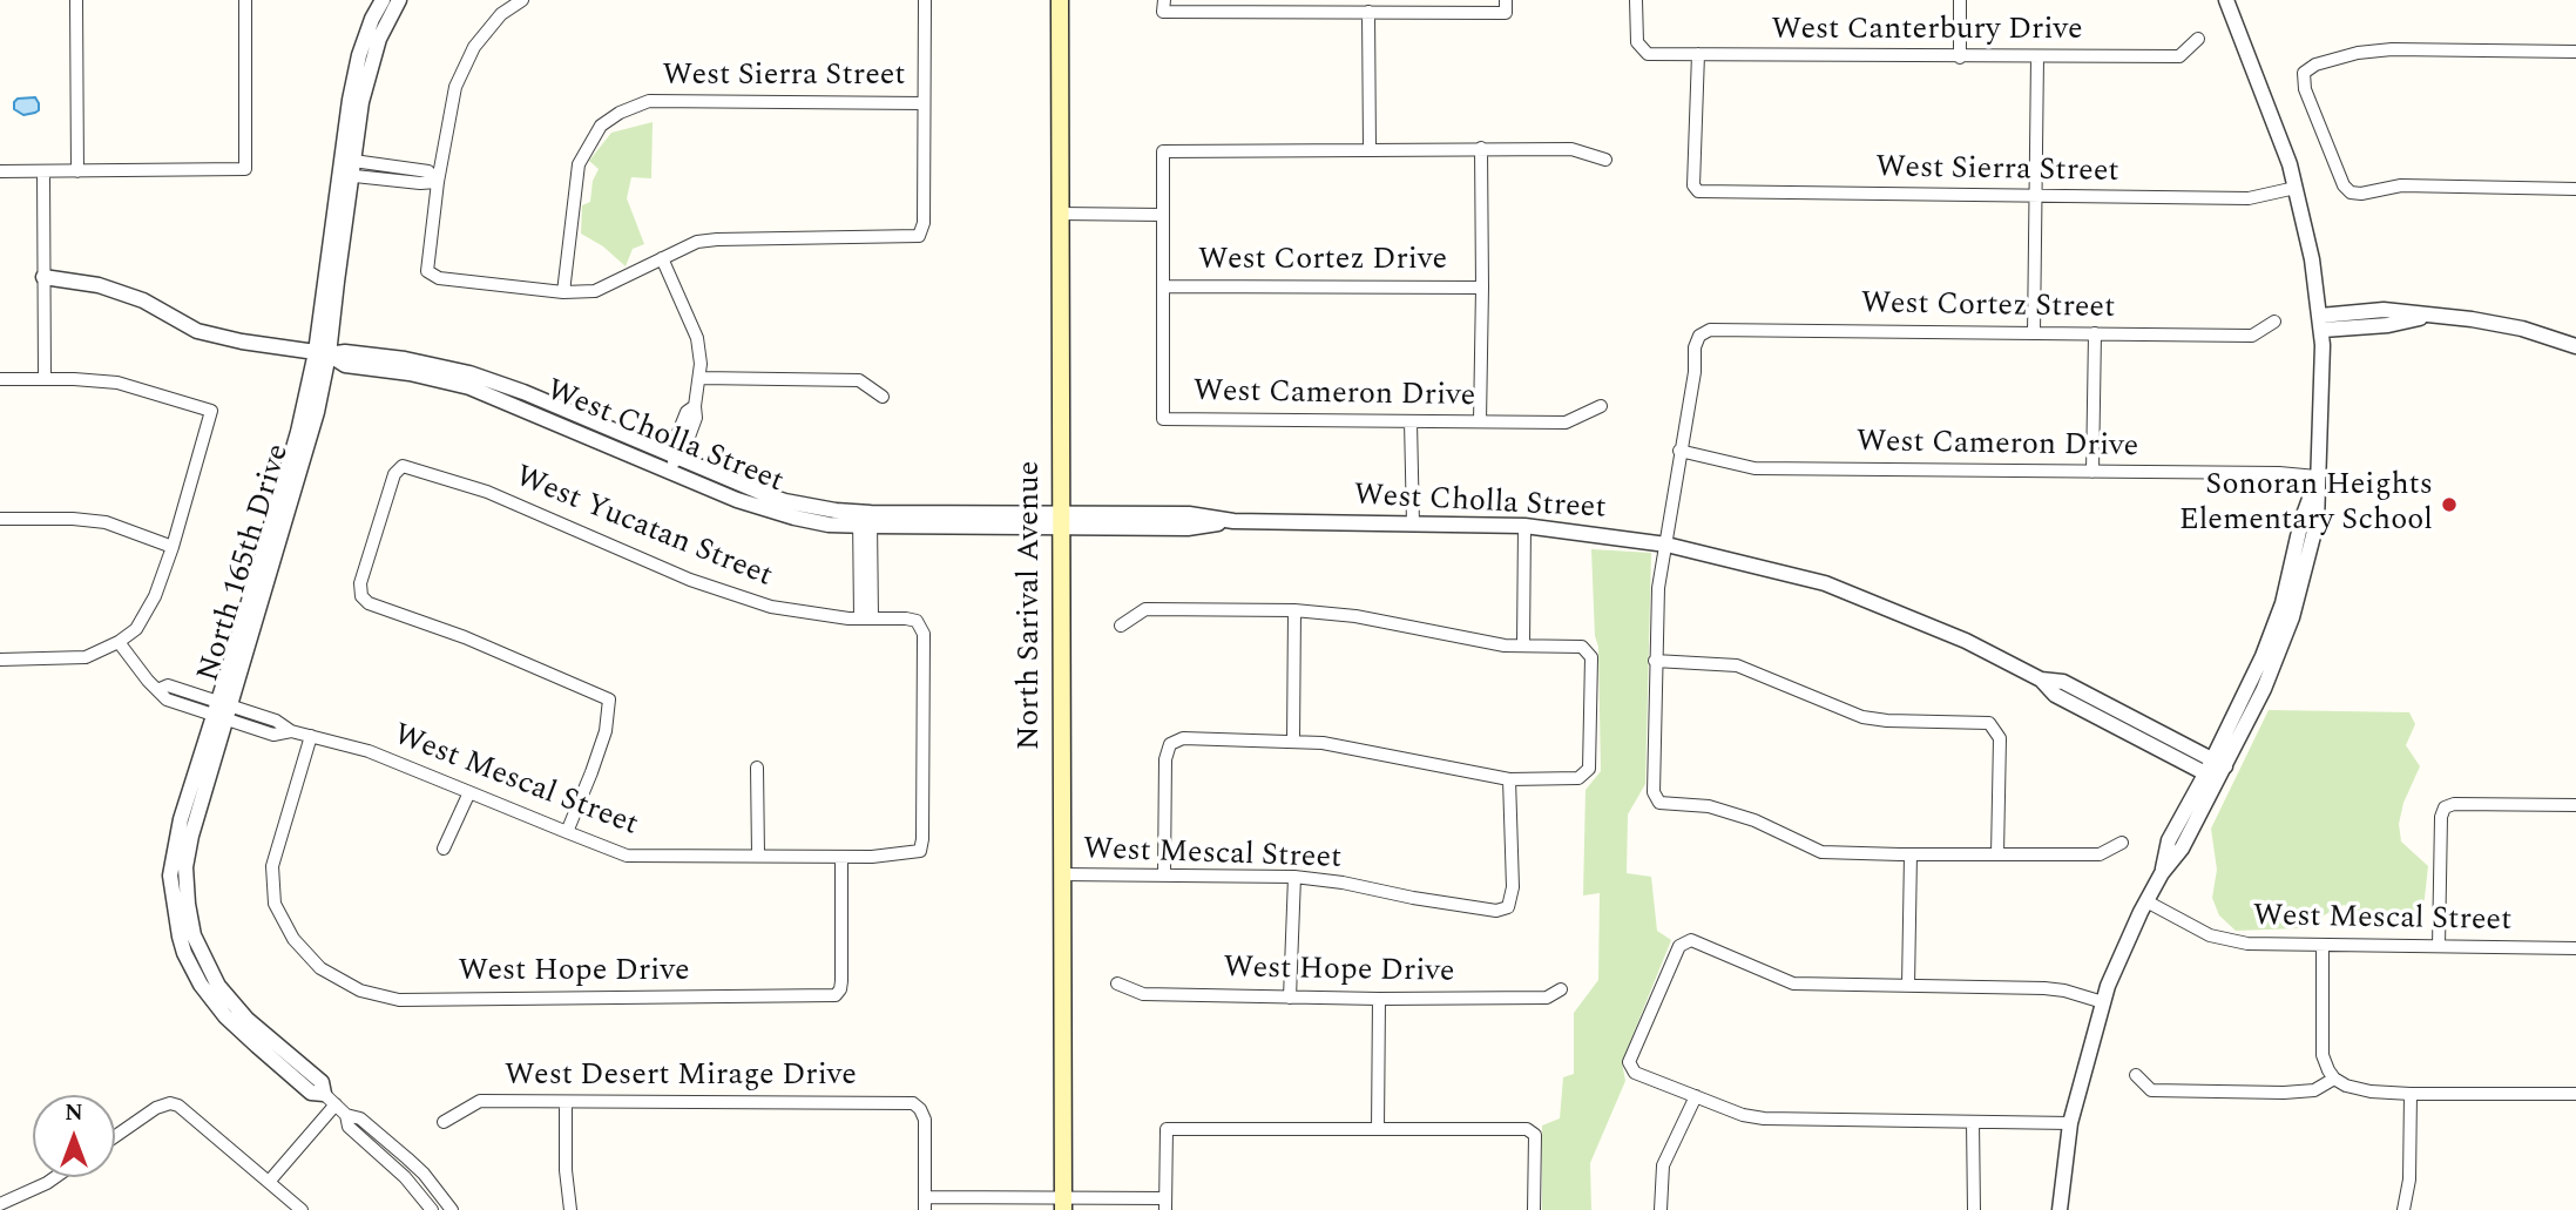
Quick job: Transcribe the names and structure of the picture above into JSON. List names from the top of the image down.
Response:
{
  "streets": {
    "main road": ["North Sarival Avenue"],
    "street": [
      "West Canterbury Drive",
      "West Sierra Street",
      "West Cortez Drive",
      "West Cortez Street",
      "West Cameron Drive",
      "West Cholla Street",
      "West Yucatan Street",
      "North 165th Drive",
      "West Mescal Street",
      "West Hope Drive",
      "West Desert Mirage Drive"
    ]
  },
  "crossings": [
    ["West Canterbury Drive", "West Sierra Street"],
    ["West Cortez Drive", "West Cameron Drive"],
    ["West Cortez Street", "West Cameron Drive"],
    ["West Cholla Street", "North 165th Drive"],
    ["West Cholla Street", "North Sarival Avenue"],
    ["West Yucatan Street", "West Mescal Street"],
    ["North 165th Drive", "West Mescal Street"],
    ["North Sarival Avenue", "West Mescal Street"],
    ["West Mescal Street", "West Hope Drive"]
  ],
  "places": ["Sonoran Heights Elementary School"],
  "north": "top"
}
